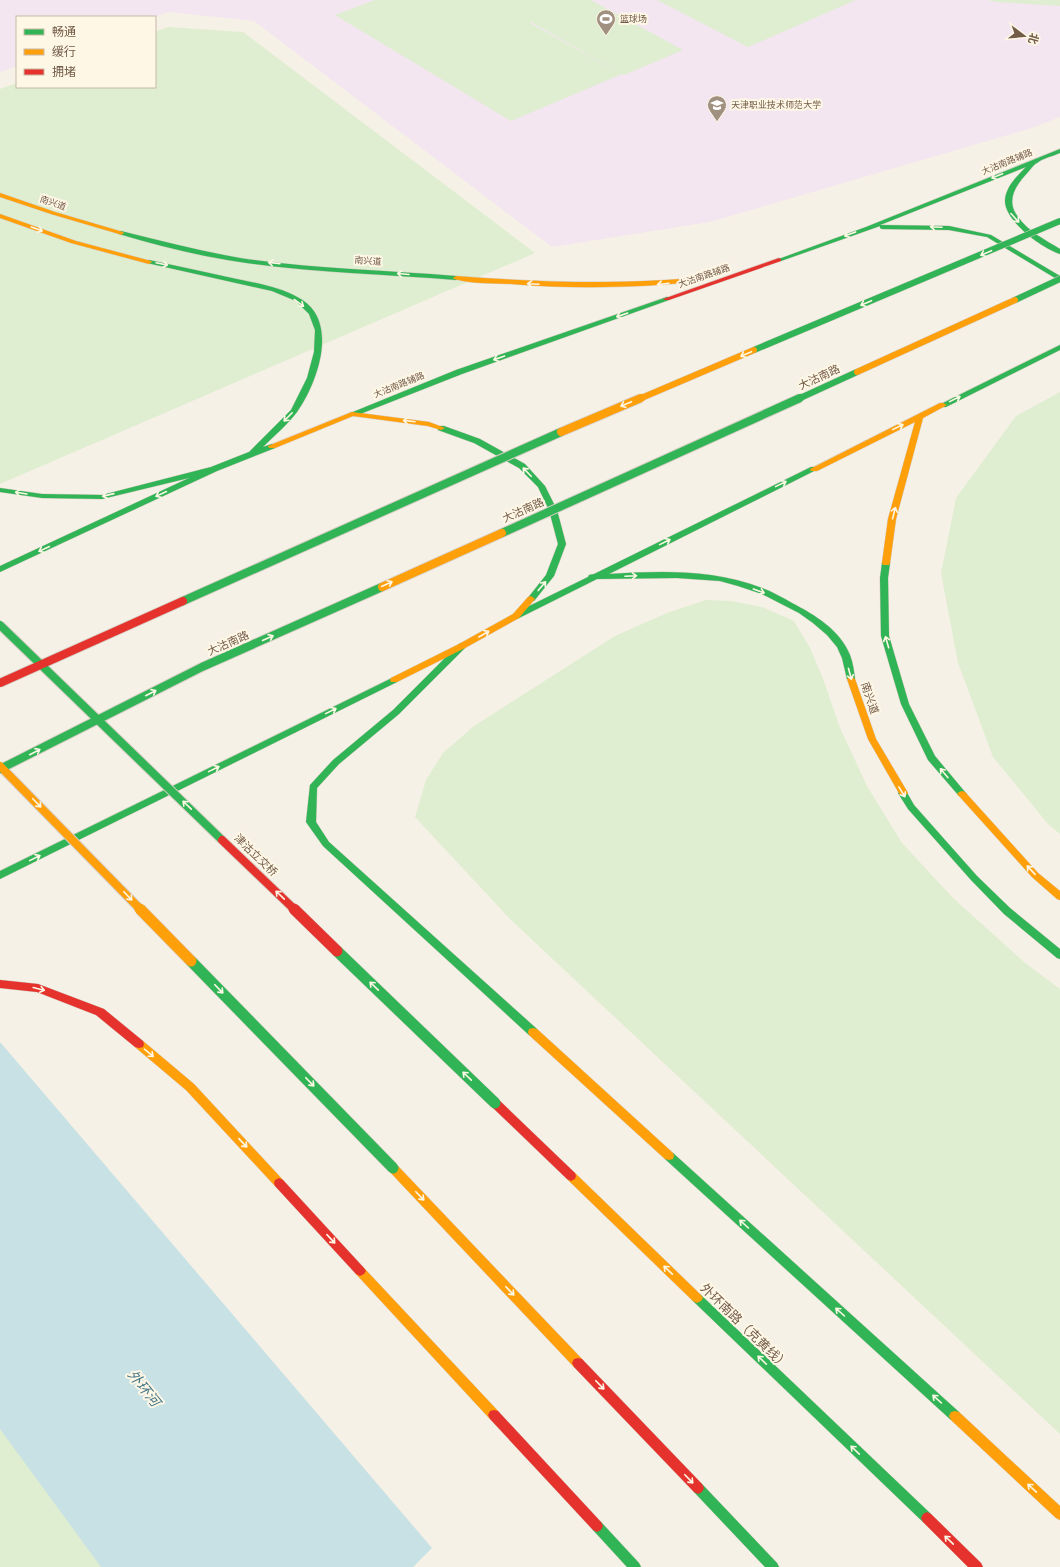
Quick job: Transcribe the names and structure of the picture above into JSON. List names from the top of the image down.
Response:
{
  "streets": {
    "main road": [
      "大沽南路辅路",
      "南兴道",
      "大沽南路",
      "津沽立交桥",
      "外环南路（克黄线）"
    ]
  },
  "crossings": [
    ["大沽南路辅路", "南兴道"],
    ["津沽立交桥", "外环南路（克黄线）"]
  ],
  "one_way": ["津沽立交桥", "外环南路（克黄线）"],
  "water": ["外环河"],
  "places": {
    "sports": ["篮球场"],
    "school or university": ["天津职业技术师范大学"]
  },
  "legend": ["畅通", "缓行", "拥堵"],
  "north": "right"
}
